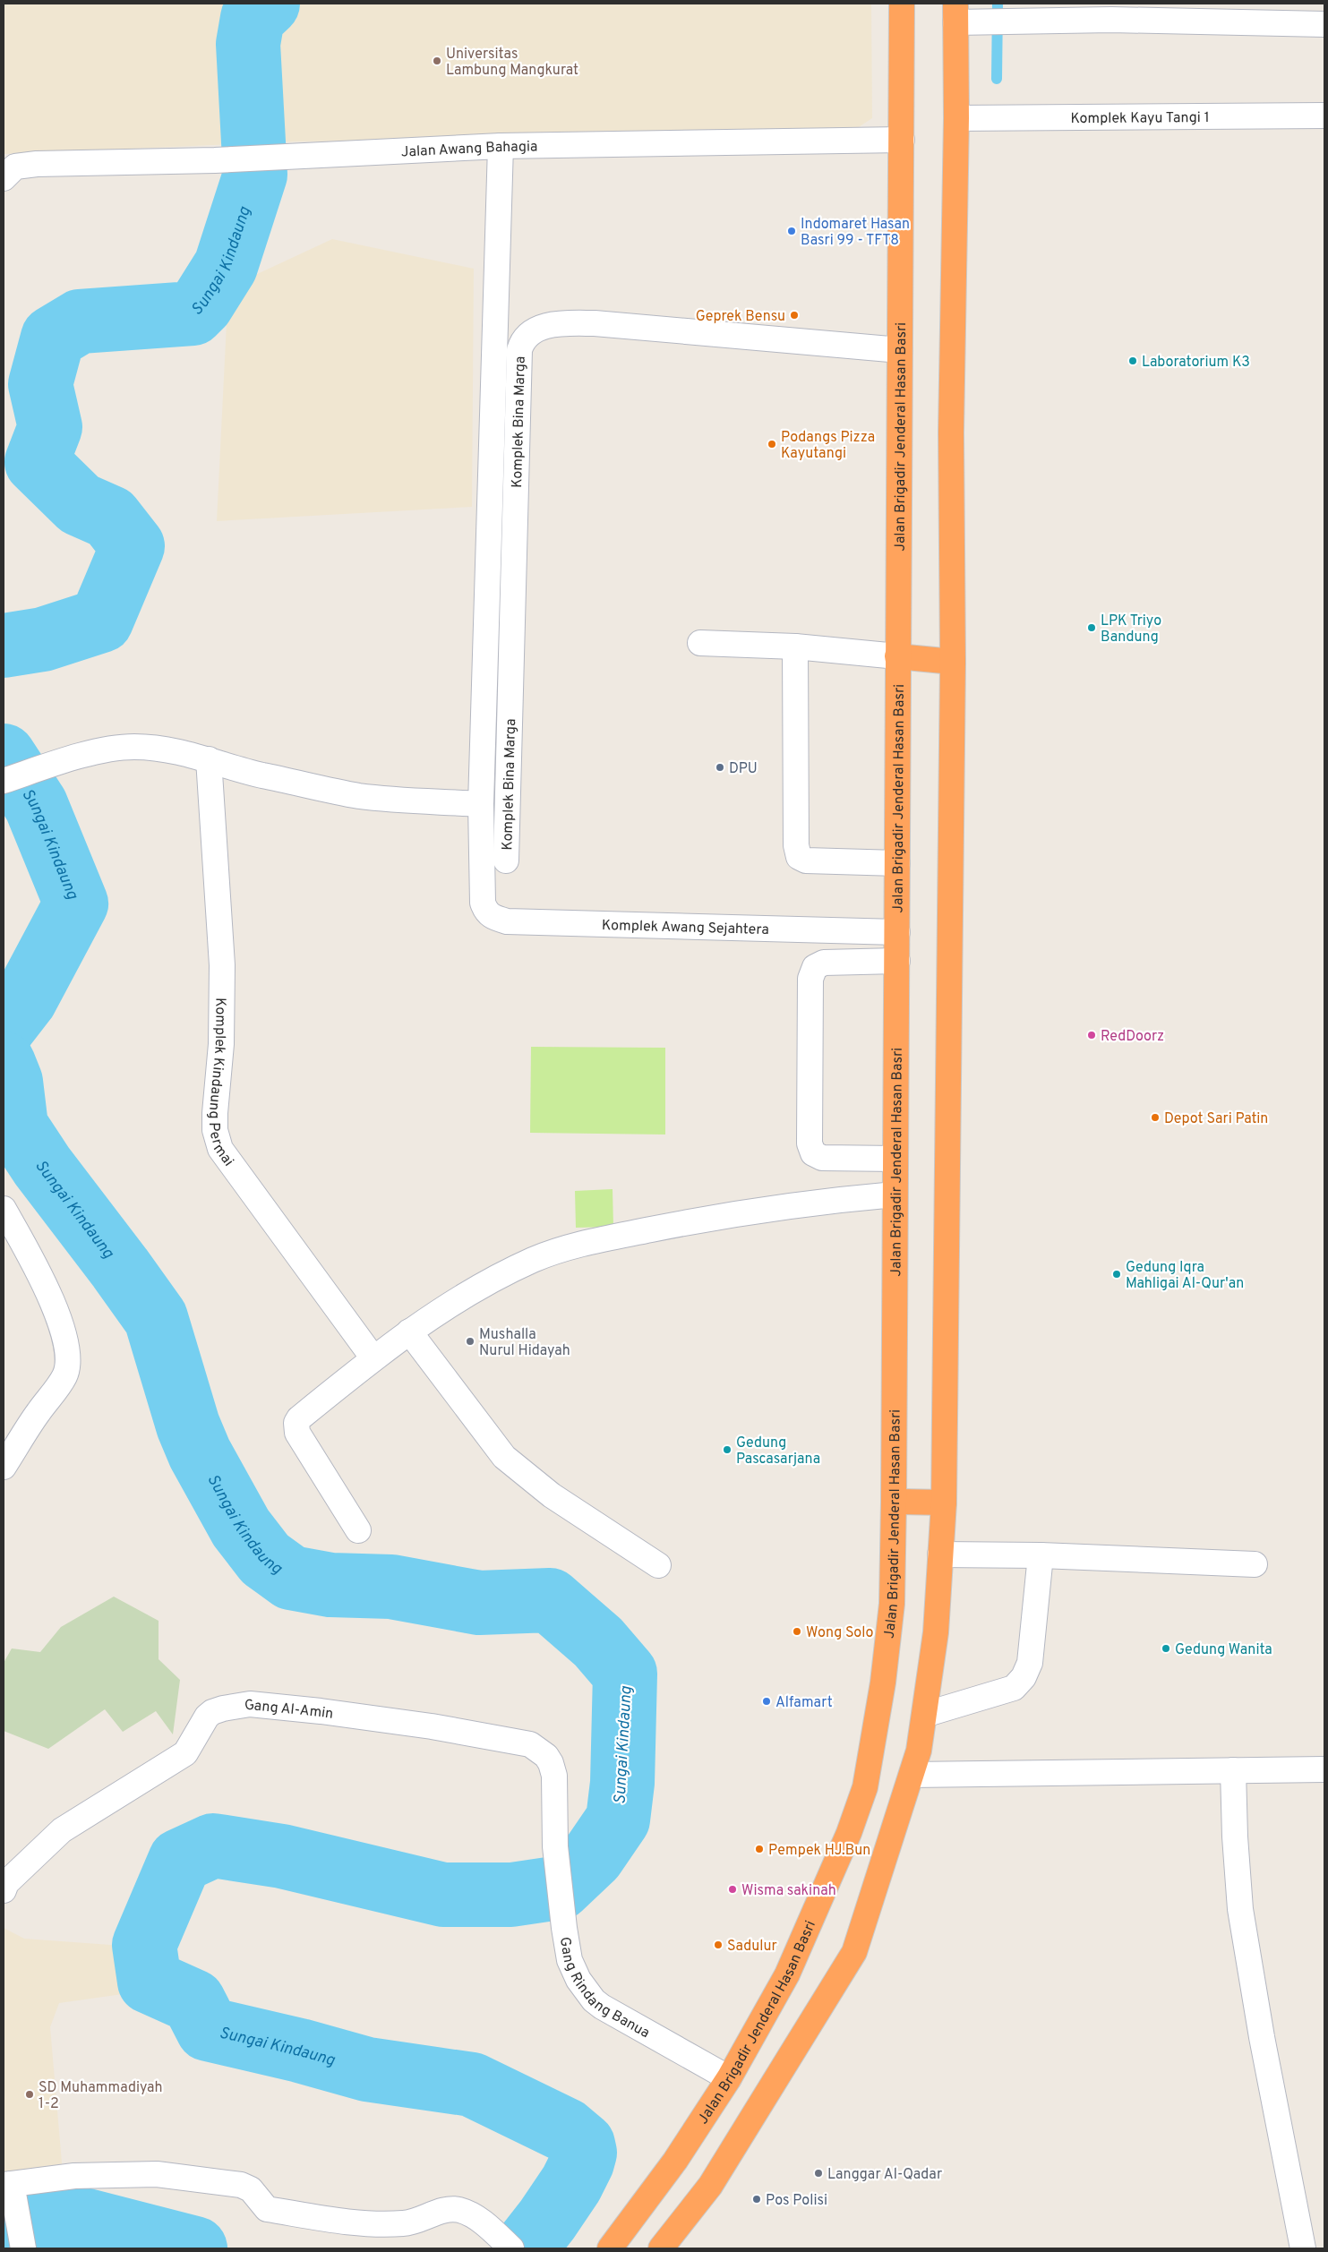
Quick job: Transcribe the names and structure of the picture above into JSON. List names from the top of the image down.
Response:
{
  "streets": {
    "highway": ["Jalan Brigadir Jenderal Hasan Basri"],
    "street": [
      "Komplek Kayu Tangi 1",
      "Jalan Awang Bahagia",
      "Komplek Bina Marga",
      "Komplek Awang Sejahtera",
      "Komplek Kindaung Permai",
      "Gang Al-Amin",
      "Gang Rindang Banua"
    ]
  },
  "crossings": [
    ["Jalan Awang Bahagia", "Jalan Brigadir Jenderal Hasan Basri"],
    ["Komplek Bina Marga", "Jalan Brigadir Jenderal Hasan Basri"],
    ["Jalan Brigadir Jenderal Hasan Basri", "Komplek Awang Sejahtera"],
    ["Jalan Brigadir Jenderal Hasan Basri", "Gang Rindang Banua"],
    ["Gang Al-Amin", "Gang Rindang Banua"]
  ],
  "water": ["Sungai Kindaung"],
  "places": [
    "Universitas Lambung Mangkurat",
    "Indomaret Hasan Basri 99 - TFT8",
    "Geprek Bensu",
    "Laboratorium K3",
    "Podangs Pizza Kayutangi",
    "LPK Triyo Bandung",
    "DPU",
    "RedDoorz",
    "Depot Sari Patin",
    "Gedung Iqra Mahligai Al-Qur'an",
    "Mushalla Nurul Hidayah",
    "Gedung Pascasarjana",
    "Wong Solo",
    "Gedung Wanita",
    "Alfamart",
    "Pempek HJ.Bun",
    "Wisma sakinah",
    "Sadulur",
    "SD Muhammadiyah 1-2",
    "Langgar Al-Qadar",
    "Pos Polisi"
  ]
}
